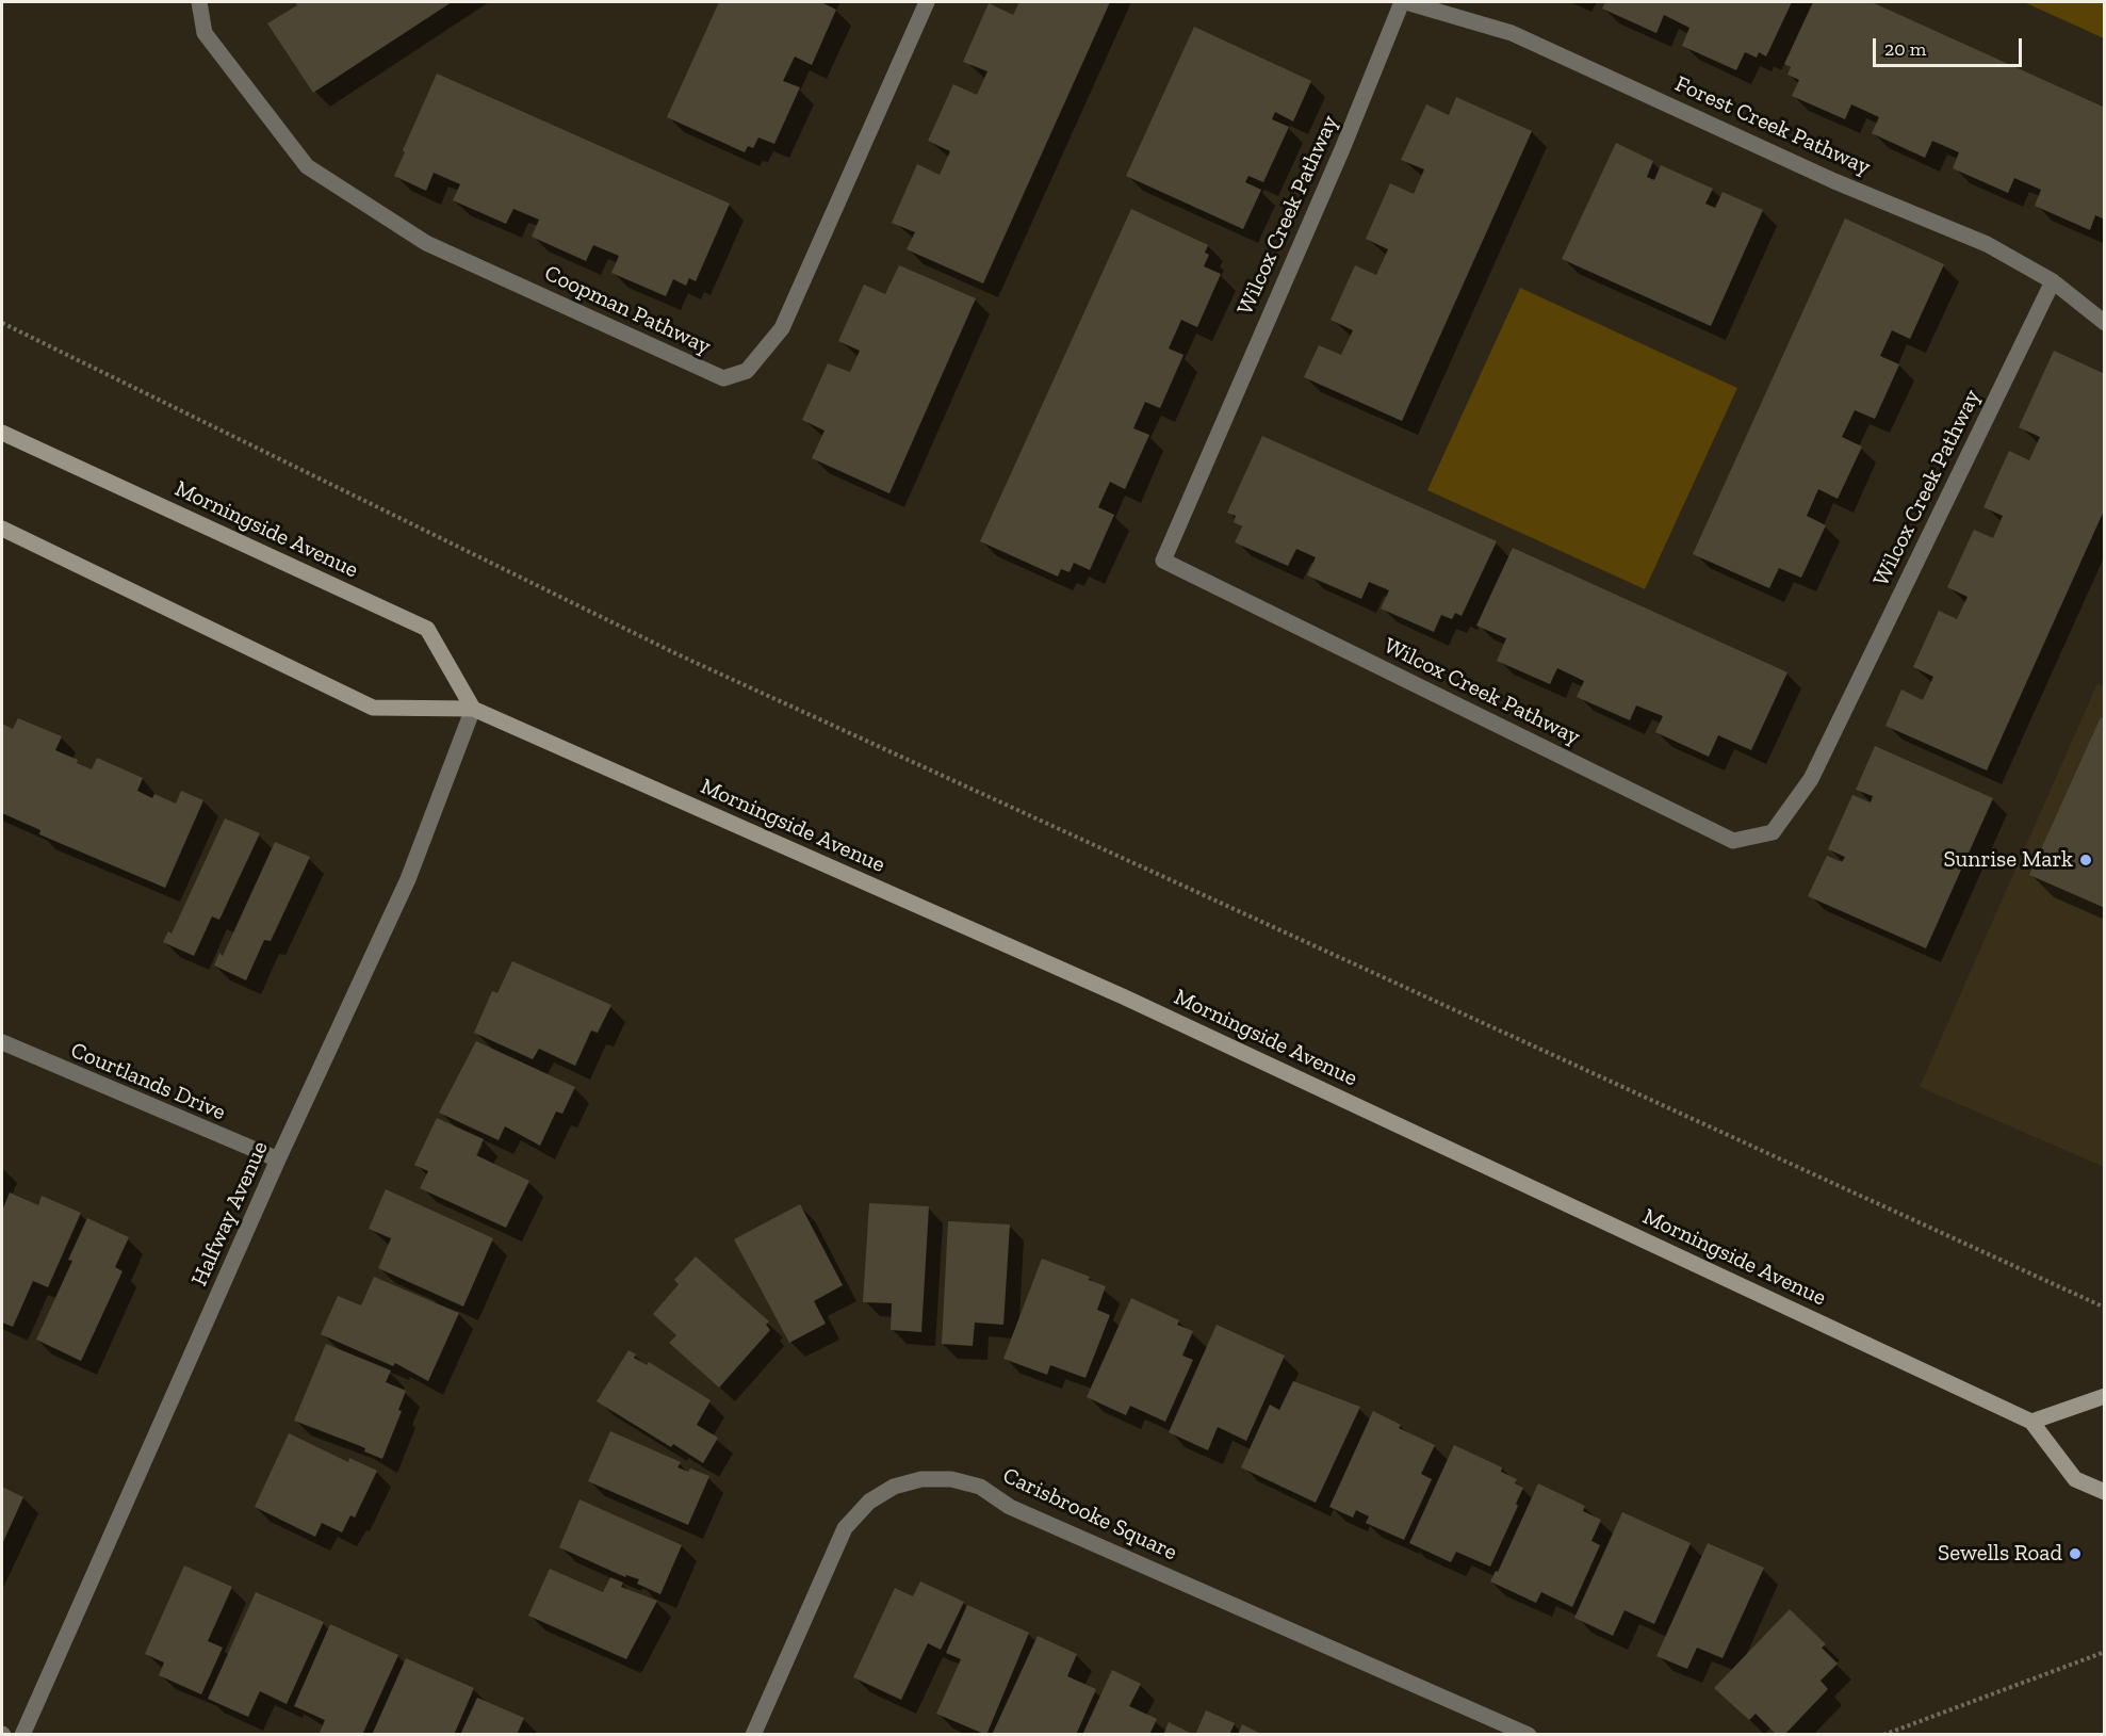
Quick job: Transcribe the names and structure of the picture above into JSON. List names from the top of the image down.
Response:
{
  "streets": {
    "main road": ["Morningside Avenue"],
    "street": [
      "Forest Creek Pathway",
      "Wilcox Creek Pathway",
      "Coopman Pathway",
      "Courtlands Drive",
      "Halfway Avenue",
      "Carisbrooke Square"
    ]
  },
  "crossings": [
    ["Forest Creek Pathway", "Wilcox Creek Pathway"],
    ["Morningside Avenue", "Halfway Avenue"],
    ["Courtlands Drive", "Halfway Avenue"]
  ],
  "places": ["Sunrise Mark", "Sewells Road"],
  "scale_bar": "20 m"
}
